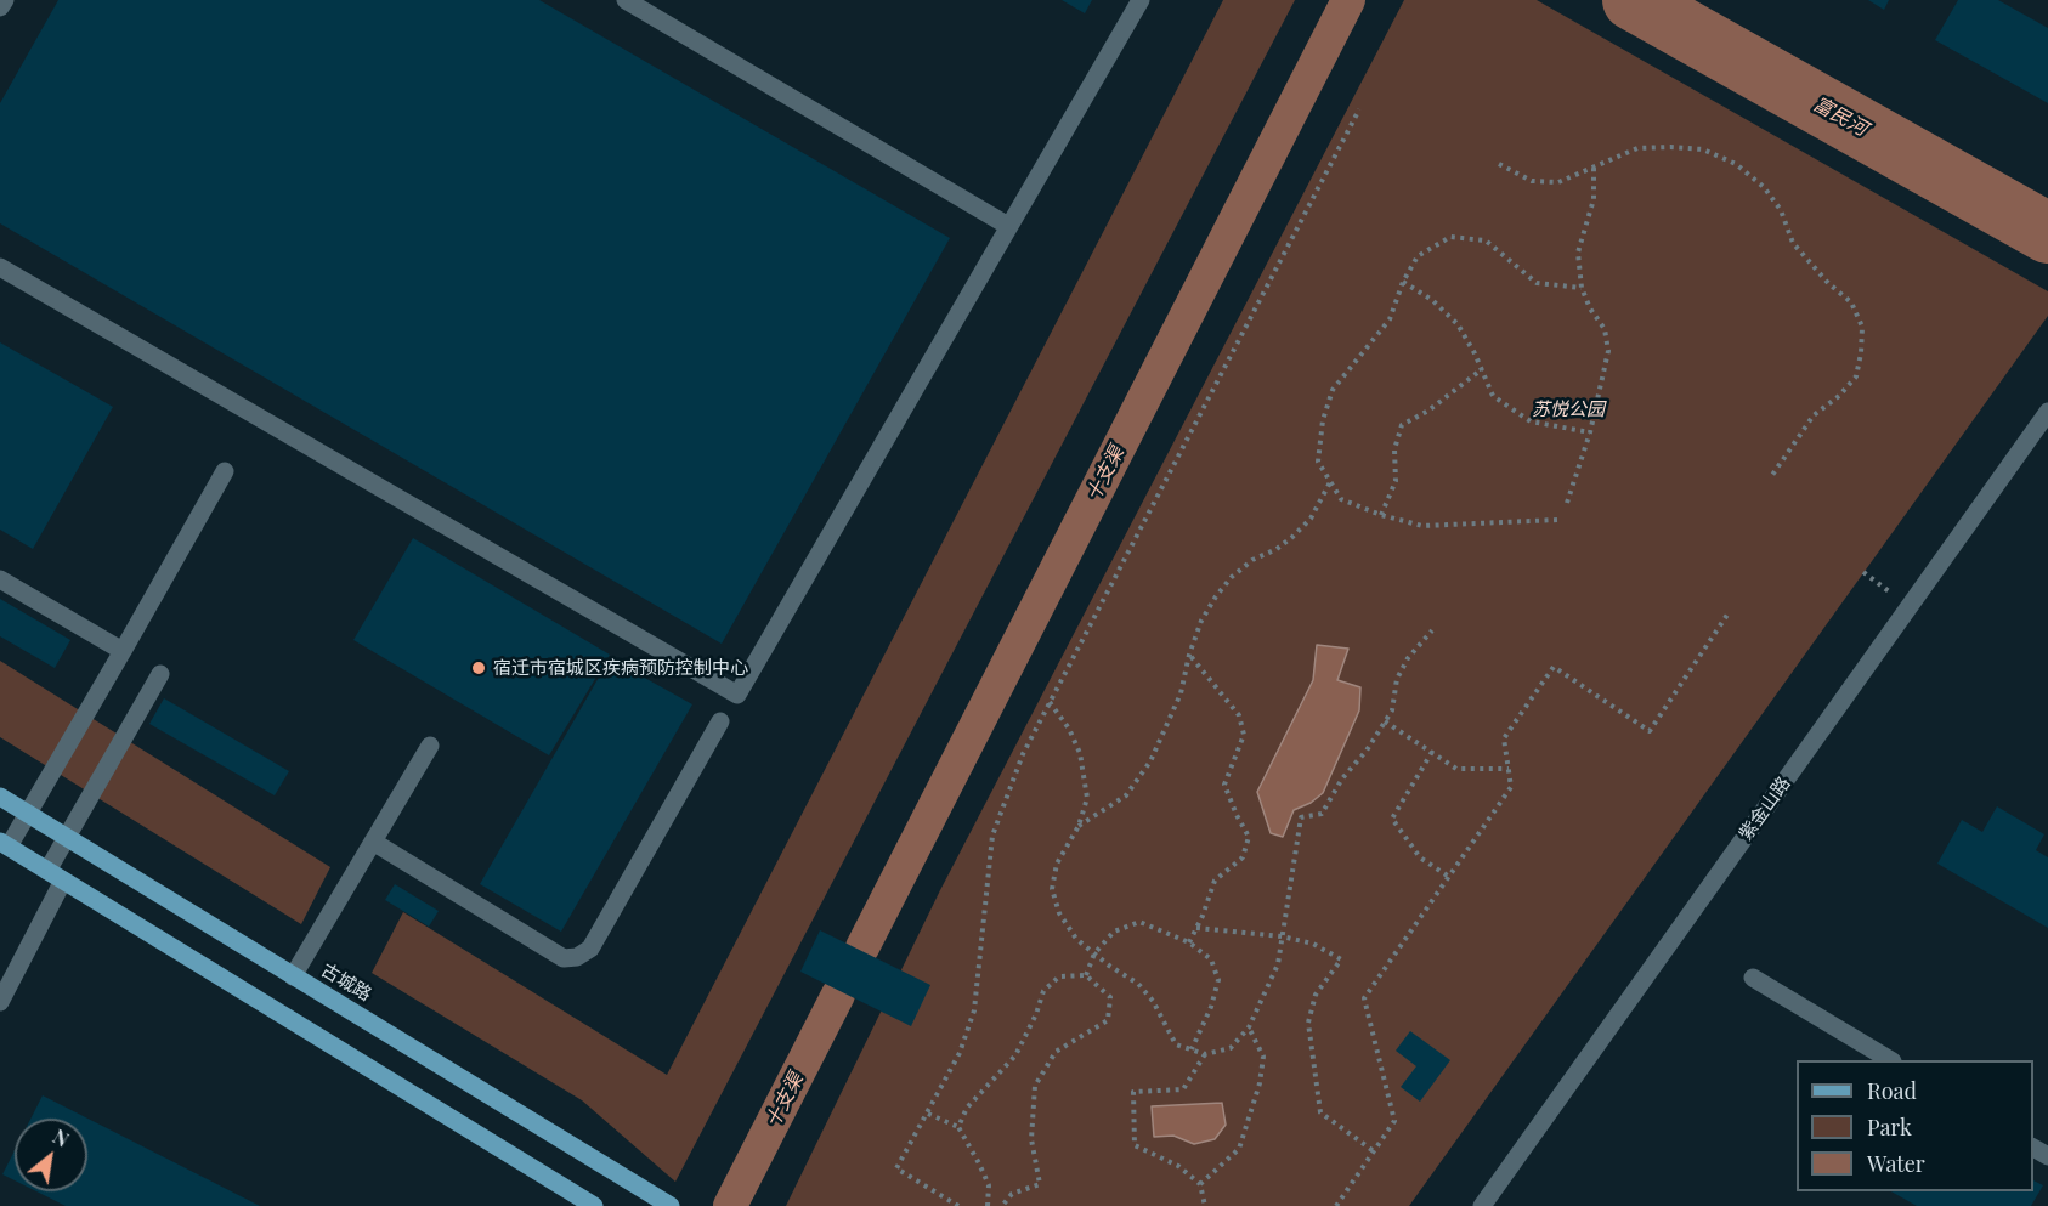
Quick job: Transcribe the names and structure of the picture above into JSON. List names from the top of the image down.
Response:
{
  "streets": {
    "main road": ["古城路"],
    "street": ["紫金山路"]
  },
  "water": ["富民河", "十支渠"],
  "parks": ["苏悦公园"],
  "places": ["宿迁市宿城区疾病预防控制中心"],
  "legend": ["Road", "Park", "Water"],
  "north": "top right"
}
